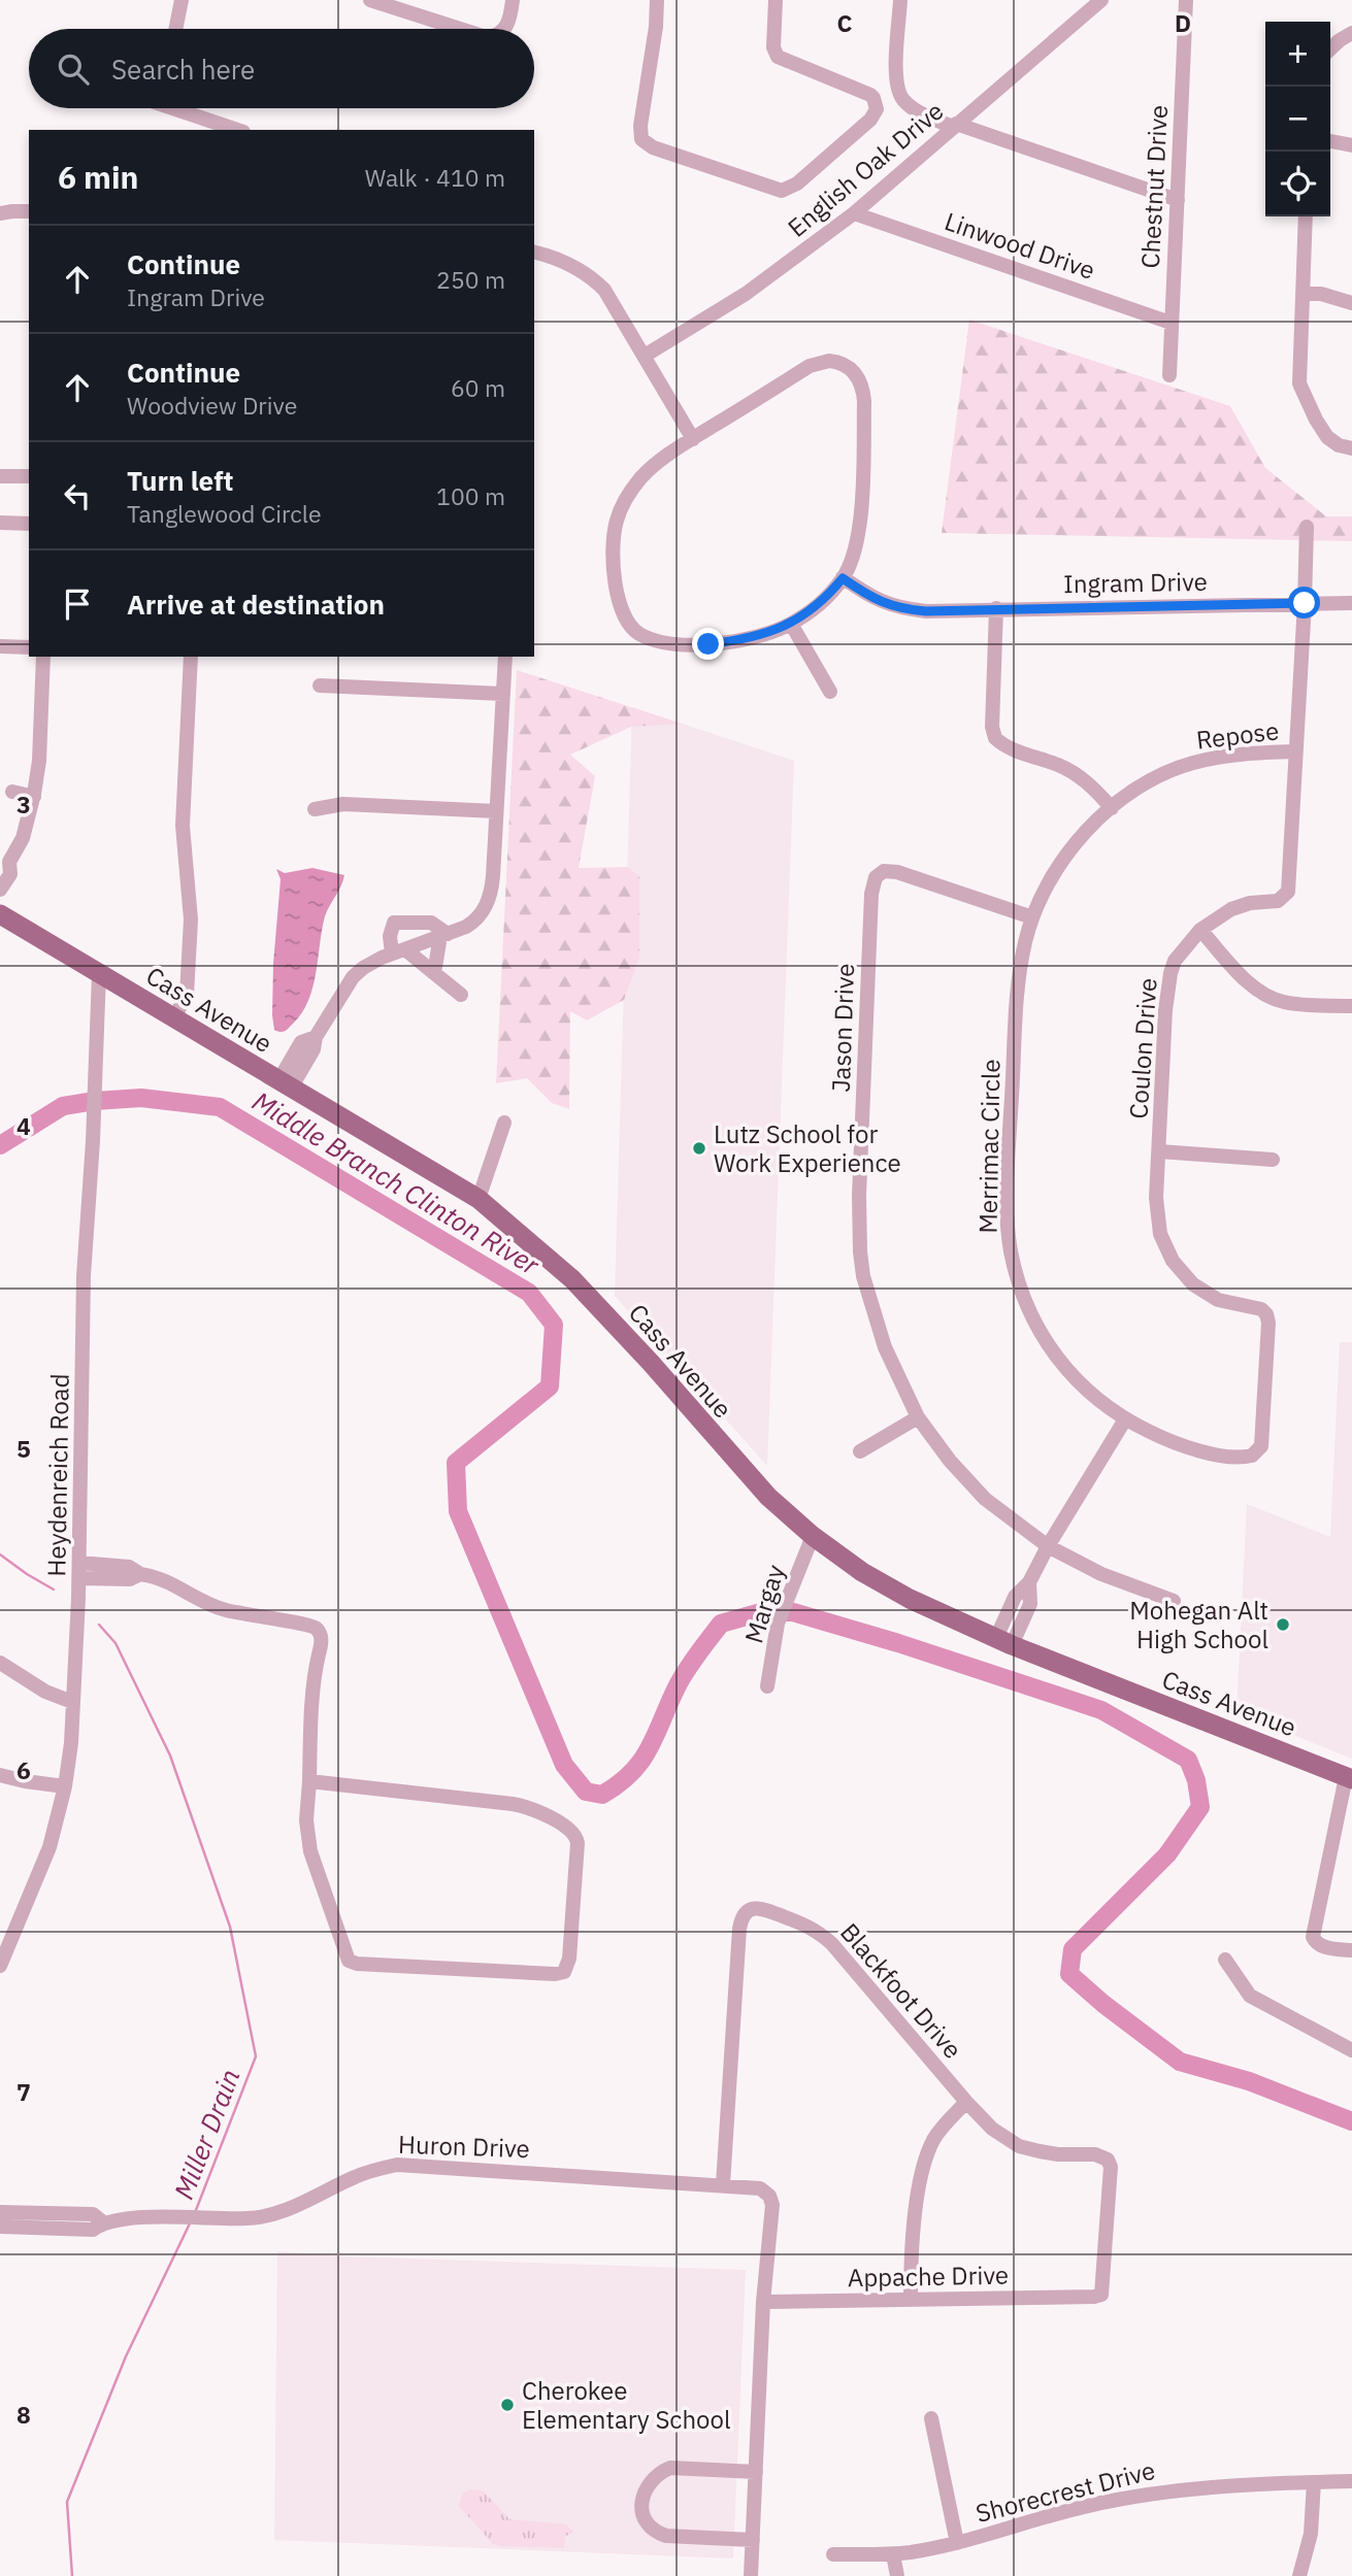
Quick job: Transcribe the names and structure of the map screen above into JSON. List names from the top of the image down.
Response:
{
  "streets": {
    "main road": ["Cass Avenue"],
    "street": [
      "English Oak Drive",
      "Chestnut Drive",
      "Linwood Drive",
      "Ingram Drive",
      "Repose",
      "Jason Drive",
      "Coulon Drive",
      "Merrimac Circle",
      "Heydenreich Road",
      "Margay",
      "Blackfoot Drive",
      "Huron Drive",
      "Appache Drive",
      "Shorecrest Drive"
    ]
  },
  "crossings": [
    ["English Oak Drive", "Linwood Drive"],
    ["Chestnut Drive", "Linwood Drive"],
    ["Ingram Drive", "Coulon Drive"],
    ["Repose", "Coulon Drive"],
    ["Repose", "Merrimac Circle"],
    ["Cass Avenue", "Heydenreich Road"],
    ["Cass Avenue", "Margay"],
    ["Jason Drive", "Merrimac Circle"],
    ["Coulon Drive", "Merrimac Circle"],
    ["Blackfoot Drive", "Huron Drive"],
    ["Blackfoot Drive", "Appache Drive"],
    ["Huron Drive", "Appache Drive"]
  ],
  "water": ["Middle Branch Clinton River", "Miller Drain"],
  "places": ["Lutz School for Work Experience", "Mohegan Alt High School", "Cherokee Elementary School"],
  "page": {
    "map_buttons": ["+", "−"],
    "search": "Search here",
    "heading": ["6 min", "Walk · 410 m"],
    "list": [
      ["Continue", "Ingram Drive", "250 m"],
      ["Continue", "Woodview Drive", "60 m"],
      ["Turn left", "Tanglewood Circle", "100 m"],
      "Arrive at destination"
    ]
  },
  "grid": {
    "columns": ["C", "D"],
    "rows": [
      "3",
      "4",
      "5",
      "6",
      "7",
      "8"
    ]
  }
}
